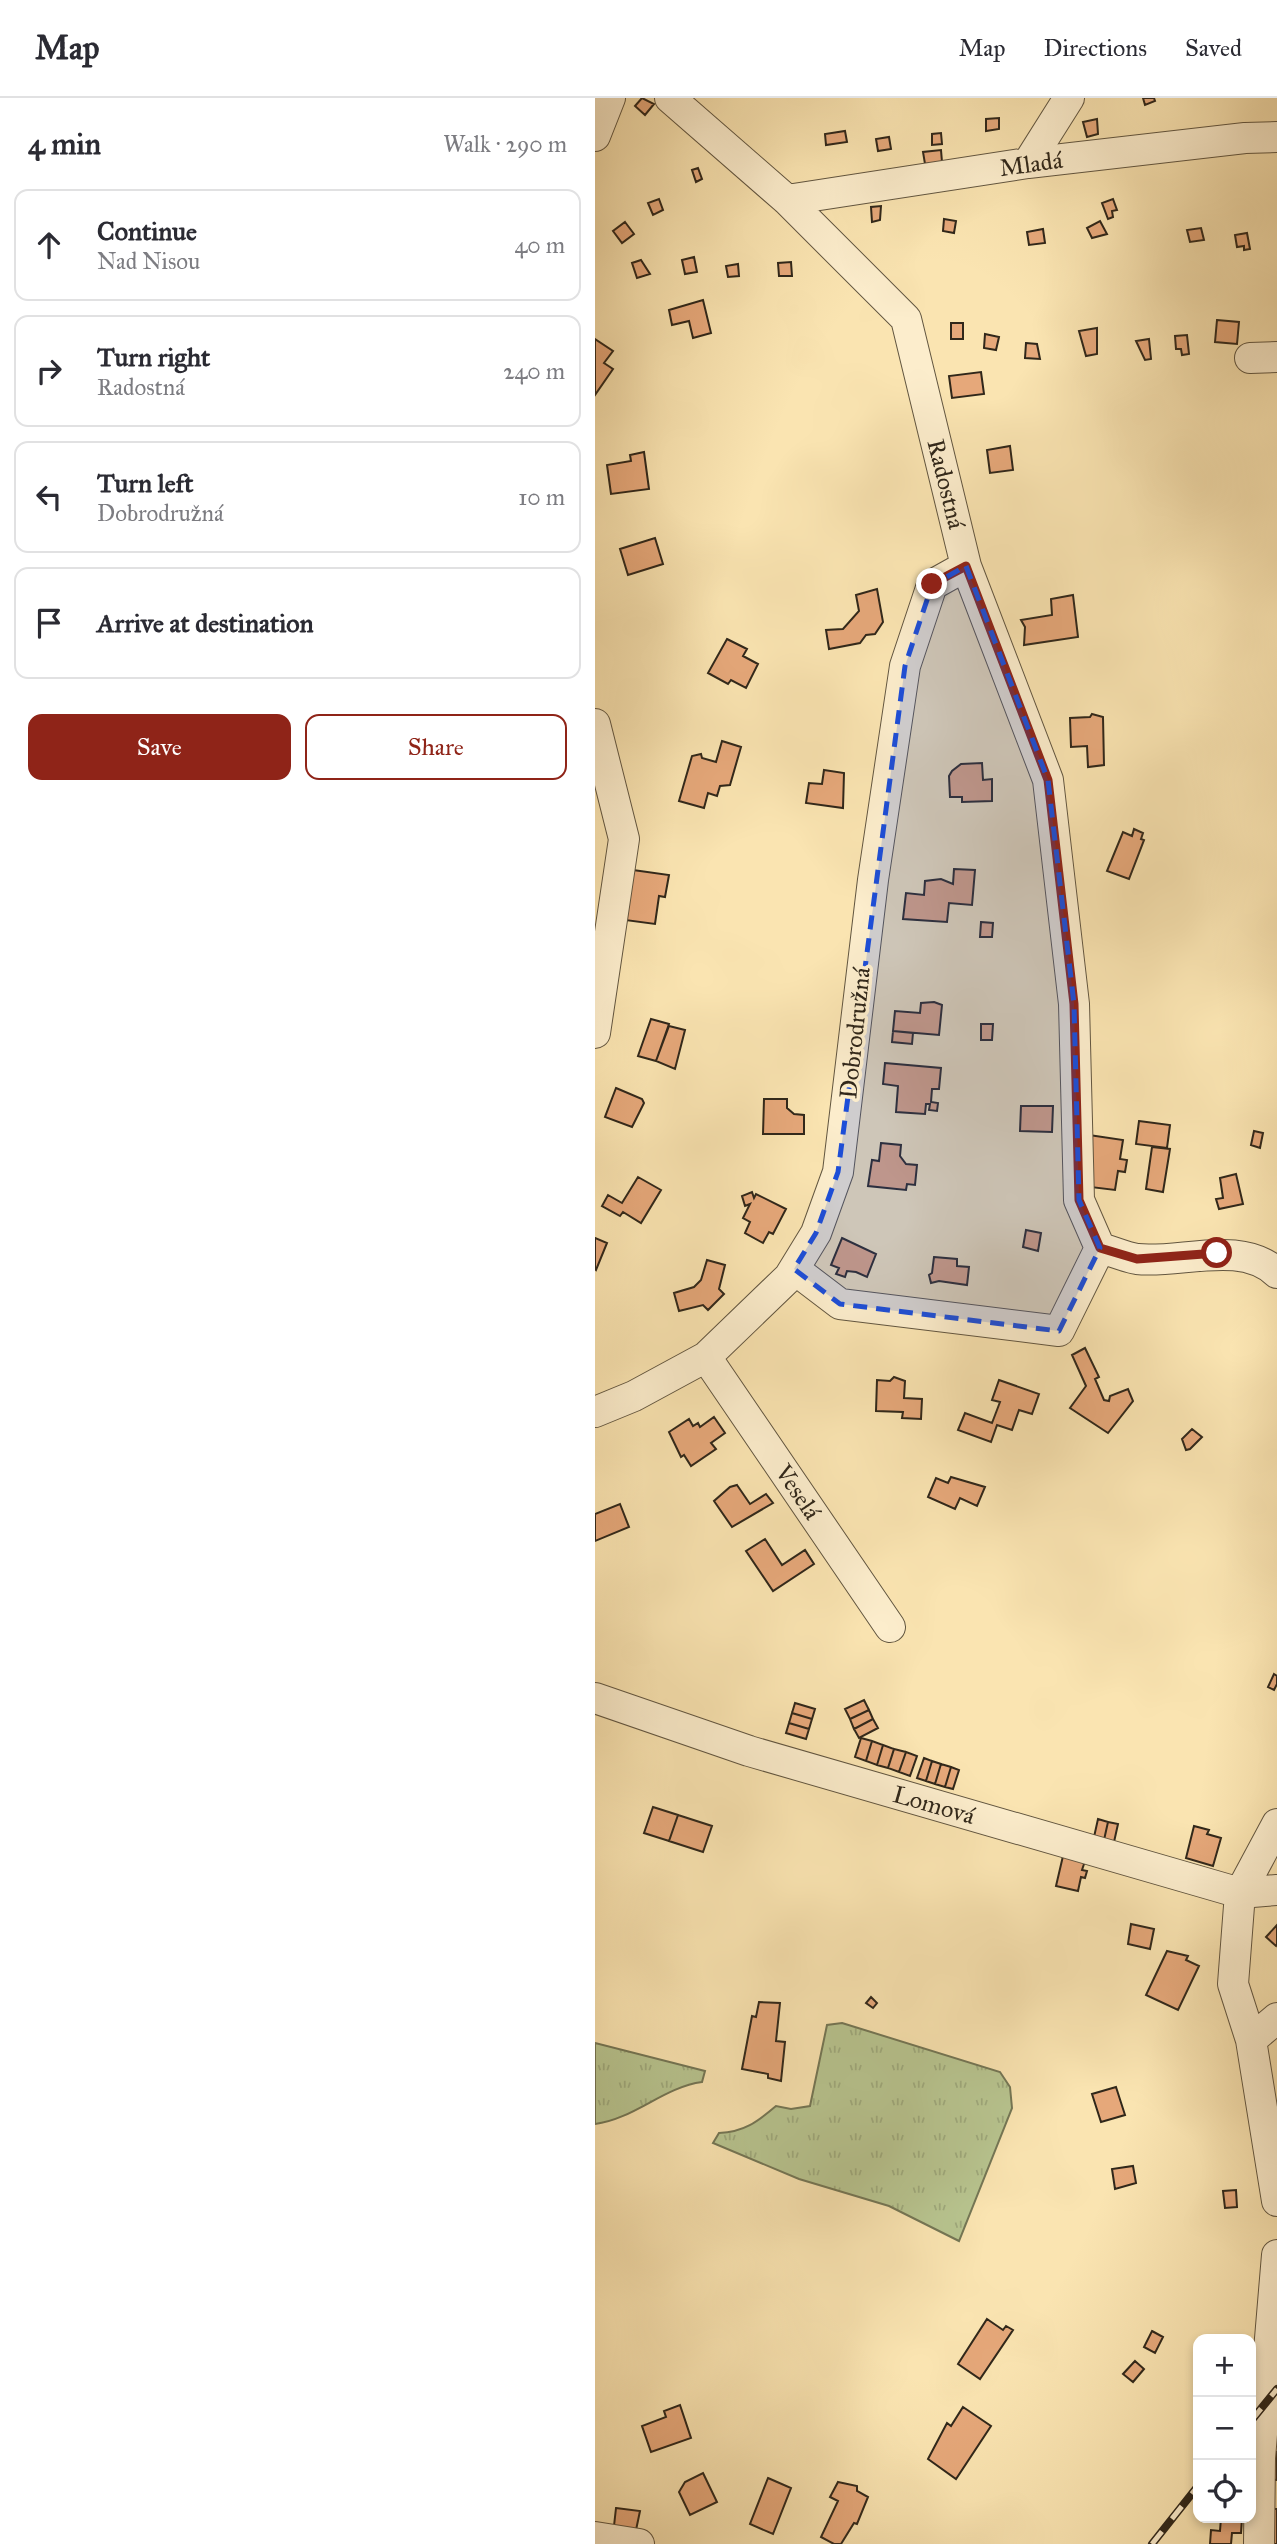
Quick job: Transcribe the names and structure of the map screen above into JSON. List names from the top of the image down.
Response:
{
  "streets": {
    "street": [
      "Mladá",
      "Radostná",
      "Dobrodružná",
      "Veselá",
      "Lomová"
    ]
  },
  "crossings": [
    ["Mladá", "Radostná"],
    ["Radostná", "Dobrodružná"],
    ["Dobrodružná", "Veselá"]
  ],
  "page": {
    "header": "Map",
    "nav": ["Map", "Directions", "Saved"],
    "heading": ["4 min", "Walk · 290 m"],
    "list": [
      ["Continue", "Nad Nisou", "40 m"],
      ["Turn right", "Radostná", "240 m"],
      ["Turn left", "Dobrodružná", "10 m"],
      "Arrive at destination"
    ],
    "buttons": ["Save", "Share"],
    "map_buttons": ["+", "−"]
  }
}
